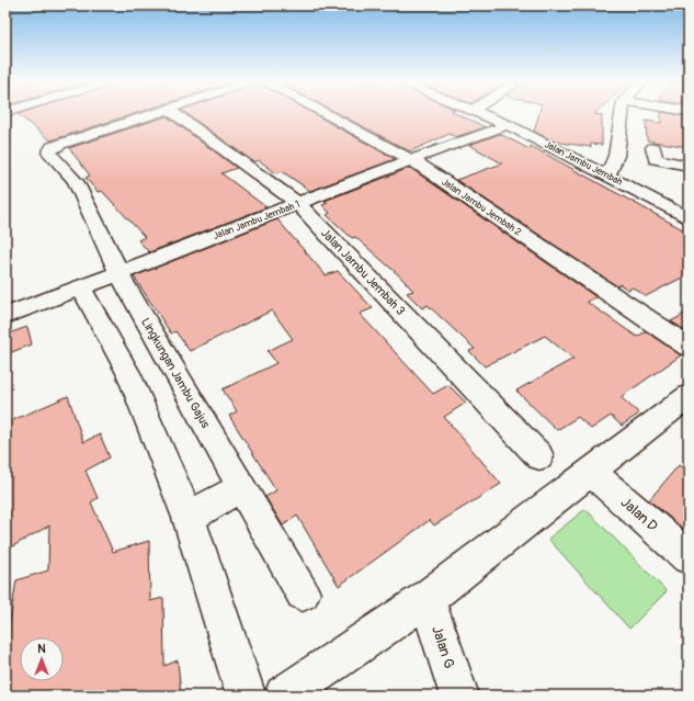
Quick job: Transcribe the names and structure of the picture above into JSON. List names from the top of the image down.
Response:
{
  "streets": {
    "street": [
      "Jalan Jambu Jembah",
      "Jalan Jambu Jembah 2",
      "Jalan Jambu Jembah 1",
      "Jalan Jambu Jembah 3",
      "Lingkungan Jambu Gajus",
      "Jalan D",
      "Jalan G"
    ]
  },
  "crossings": [
    ["Jalan Jambu Jembah", "Jalan Jambu Jembah 1"],
    ["Jalan Jambu Jembah 2", "Jalan Jambu Jembah 1"],
    ["Jalan Jambu Jembah 1", "Jalan Jambu Jembah 3"],
    ["Jalan Jambu Jembah 1", "Lingkungan Jambu Gajus"]
  ],
  "north": "top"
}
